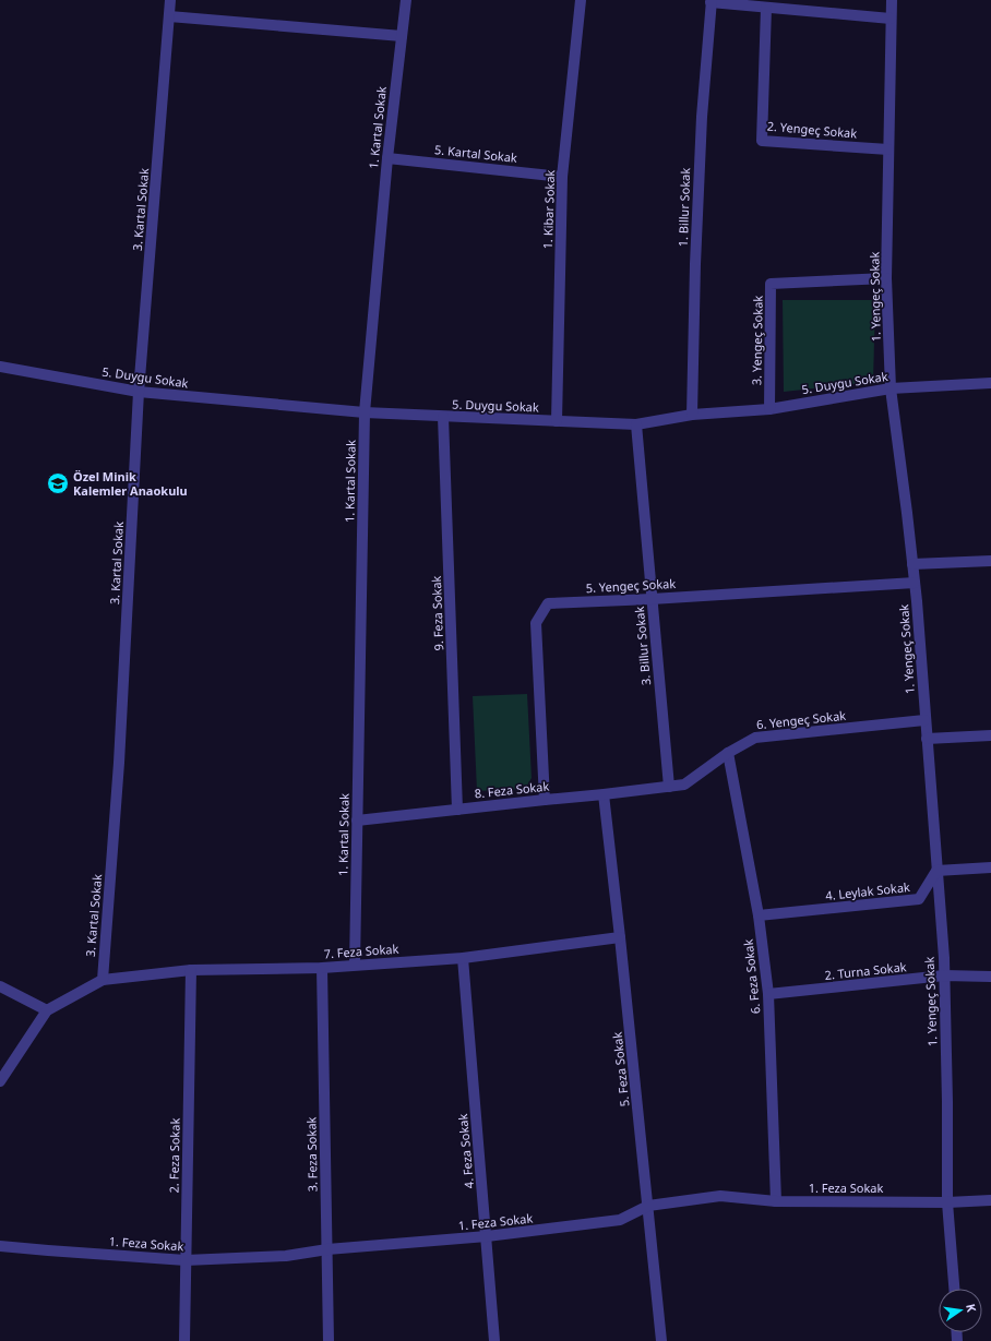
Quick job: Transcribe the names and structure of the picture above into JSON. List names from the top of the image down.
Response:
{
  "streets": {
    "street": [
      "1. Kartal Sokak",
      "2. Yengeç Sokak",
      "5. Kartal Sokak",
      "1. Billur Sokak",
      "3. Kartal Sokak",
      "1. Kibar Sokak",
      "1. Yengeç Sokak",
      "3. Yengeç Sokak",
      "5. Duygu Sokak",
      "5. Yengeç Sokak",
      "9. Feza Sokak",
      "3. Billur Sokak",
      "6. Yengeç Sokak",
      "8. Feza Sokak",
      "4. Leylak Sokak",
      "7. Feza Sokak",
      "2. Turna Sokak",
      "6. Feza Sokak",
      "5. Feza Sokak",
      "4. Feza Sokak",
      "3. Feza Sokak",
      "2. Feza Sokak",
      "1. Feza Sokak"
    ]
  },
  "crossings": [
    ["1. Kartal Sokak", "5. Kartal Sokak"],
    ["1. Kartal Sokak", "5. Duygu Sokak"],
    ["1. Kartal Sokak", "8. Feza Sokak"],
    ["1. Kartal Sokak", "7. Feza Sokak"],
    ["2. Yengeç Sokak", "1. Yengeç Sokak"],
    ["5. Kartal Sokak", "1. Kibar Sokak"],
    ["1. Billur Sokak", "5. Duygu Sokak"],
    ["3. Kartal Sokak", "5. Duygu Sokak"],
    ["3. Kartal Sokak", "7. Feza Sokak"],
    ["1. Kibar Sokak", "5. Duygu Sokak"],
    ["1. Yengeç Sokak", "3. Yengeç Sokak"],
    ["1. Yengeç Sokak", "5. Duygu Sokak"],
    ["1. Yengeç Sokak", "5. Yengeç Sokak"],
    ["1. Yengeç Sokak", "6. Yengeç Sokak"],
    ["1. Yengeç Sokak", "4. Leylak Sokak"],
    ["1. Yengeç Sokak", "2. Turna Sokak"],
    ["1. Yengeç Sokak", "1. Feza Sokak"],
    ["3. Yengeç Sokak", "5. Duygu Sokak"],
    ["5. Duygu Sokak", "9. Feza Sokak"],
    ["5. Duygu Sokak", "3. Billur Sokak"],
    ["5. Yengeç Sokak", "3. Billur Sokak"],
    ["5. Yengeç Sokak", "8. Feza Sokak"],
    ["9. Feza Sokak", "8. Feza Sokak"],
    ["3. Billur Sokak", "6. Yengeç Sokak"],
    ["3. Billur Sokak", "8. Feza Sokak"],
    ["6. Yengeç Sokak", "8. Feza Sokak"],
    ["6. Yengeç Sokak", "6. Feza Sokak"],
    ["8. Feza Sokak", "5. Feza Sokak"],
    ["4. Leylak Sokak", "6. Feza Sokak"],
    ["7. Feza Sokak", "5. Feza Sokak"],
    ["7. Feza Sokak", "4. Feza Sokak"],
    ["7. Feza Sokak", "3. Feza Sokak"],
    ["7. Feza Sokak", "2. Feza Sokak"],
    ["2. Turna Sokak", "6. Feza Sokak"],
    ["6. Feza Sokak", "1. Feza Sokak"],
    ["5. Feza Sokak", "1. Feza Sokak"],
    ["4. Feza Sokak", "1. Feza Sokak"],
    ["3. Feza Sokak", "1. Feza Sokak"],
    ["2. Feza Sokak", "1. Feza Sokak"]
  ],
  "places": {
    "school or university": ["Özel Minik Kalemler Anaokulu"]
  },
  "north": "right"
}
